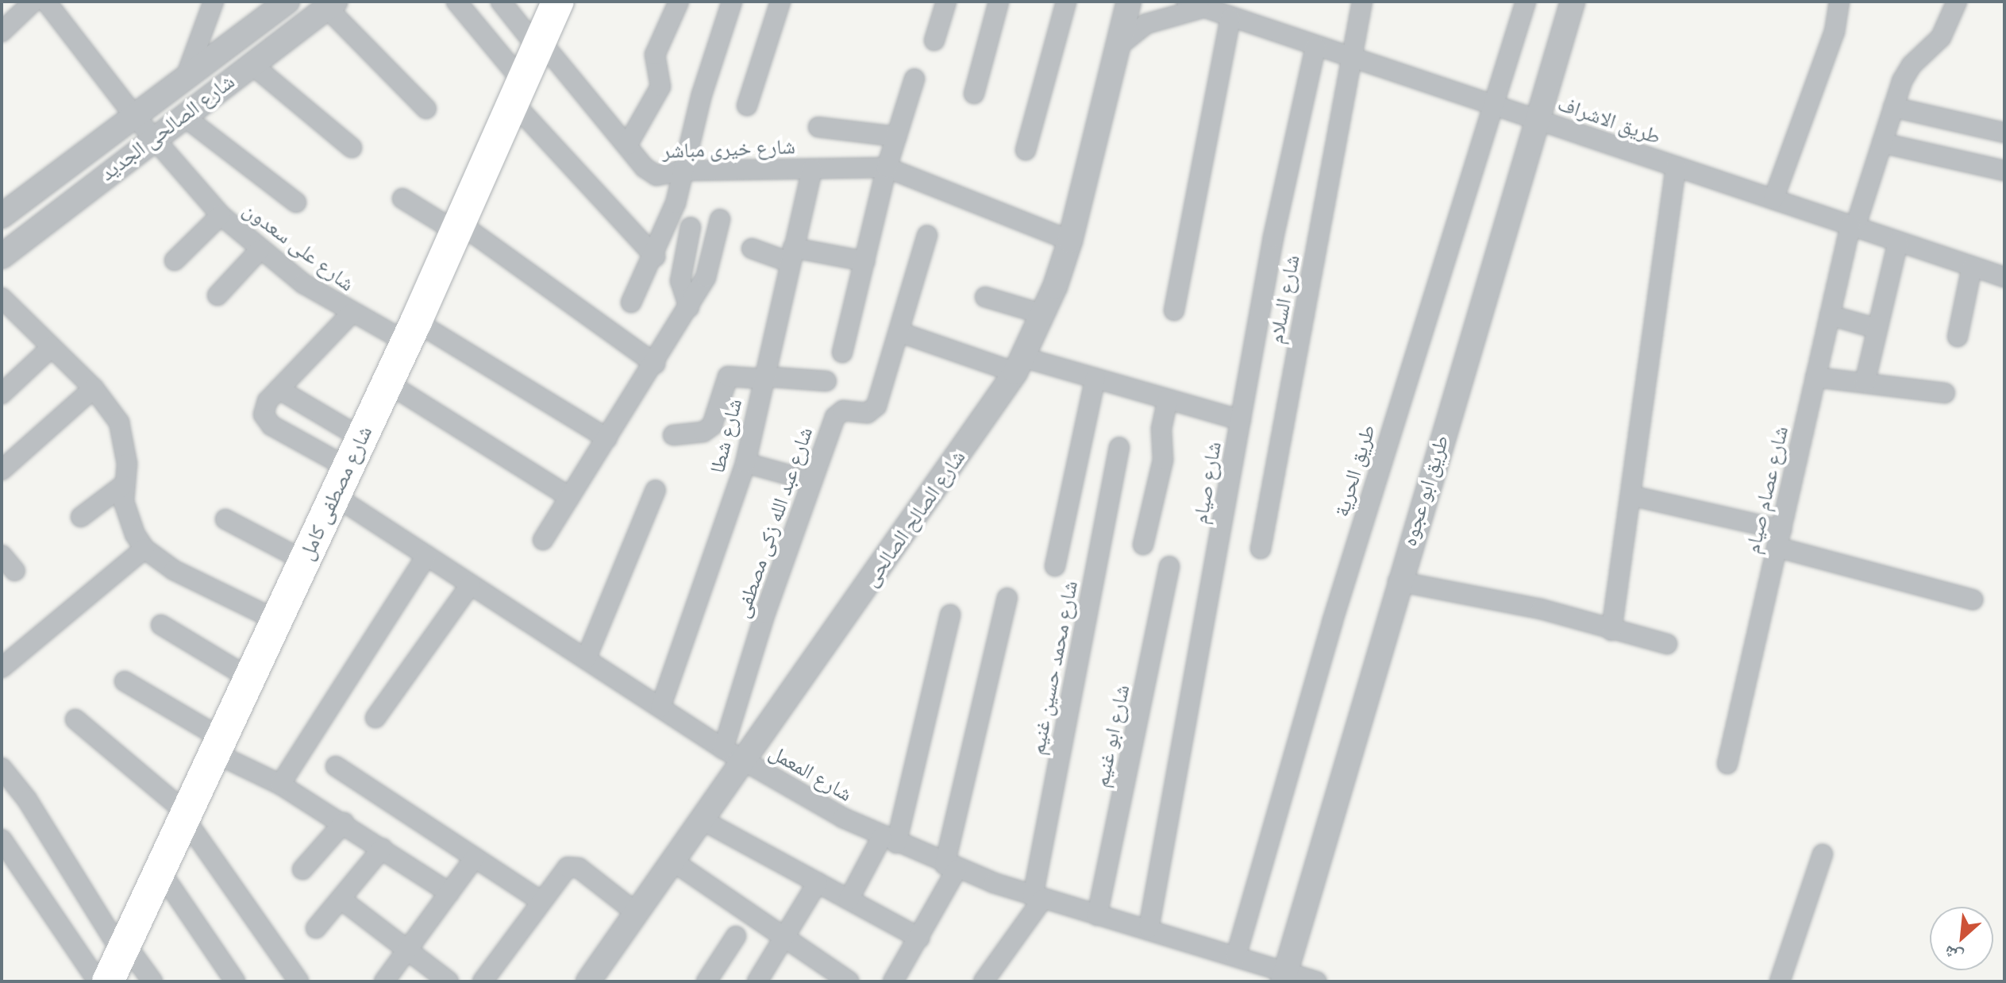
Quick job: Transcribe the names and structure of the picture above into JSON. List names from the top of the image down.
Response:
{
  "streets": {
    "main road": ["شارع مصطفى كامل"],
    "street": [
      "طريق الاشراف",
      "شارع الصالحى الجديد",
      "شارع خيرى مباشر",
      "شارع على سعدون",
      "شارع السلام",
      "شارع شطا",
      "طريق الحرية",
      "شارع صيام",
      "شارع عصام صيام",
      "طريق ابو عجوه",
      "شارع الصالح الصالحى",
      "شارع عبد الله زكى مصطفى",
      "شارع محمد حسين غنيم",
      "شارع ابو غنيم",
      "شارع المعمل"
    ]
  },
  "crossings": [
    ["طريق الاشراف", "شارع السلام"],
    ["طريق الاشراف", "طريق الحرية"],
    ["طريق الاشراف", "شارع صيام"],
    ["طريق الاشراف", "شارع عصام صيام"],
    ["طريق الاشراف", "طريق ابو عجوه"],
    ["طريق الاشراف", "شارع الصالح الصالحى"],
    ["شارع الصالحى الجديد", "شارع على سعدون"],
    ["شارع خيرى مباشر", "شارع شطا"],
    ["شارع خيرى مباشر", "شارع مصطفى كامل"],
    ["شارع على سعدون", "شارع مصطفى كامل"],
    ["شارع شطا", "شارع المعمل"],
    ["طريق الحرية", "شارع المعمل"],
    ["شارع صيام", "شارع المعمل"],
    ["طريق ابو عجوه", "شارع المعمل"],
    ["شارع مصطفى كامل", "شارع المعمل"],
    ["شارع الصالح الصالحى", "شارع المعمل"],
    ["شارع عبد الله زكى مصطفى", "شارع المعمل"],
    ["شارع محمد حسين غنيم", "شارع المعمل"],
    ["شارع ابو غنيم", "شارع المعمل"]
  ],
  "north": "bottom left"
}
